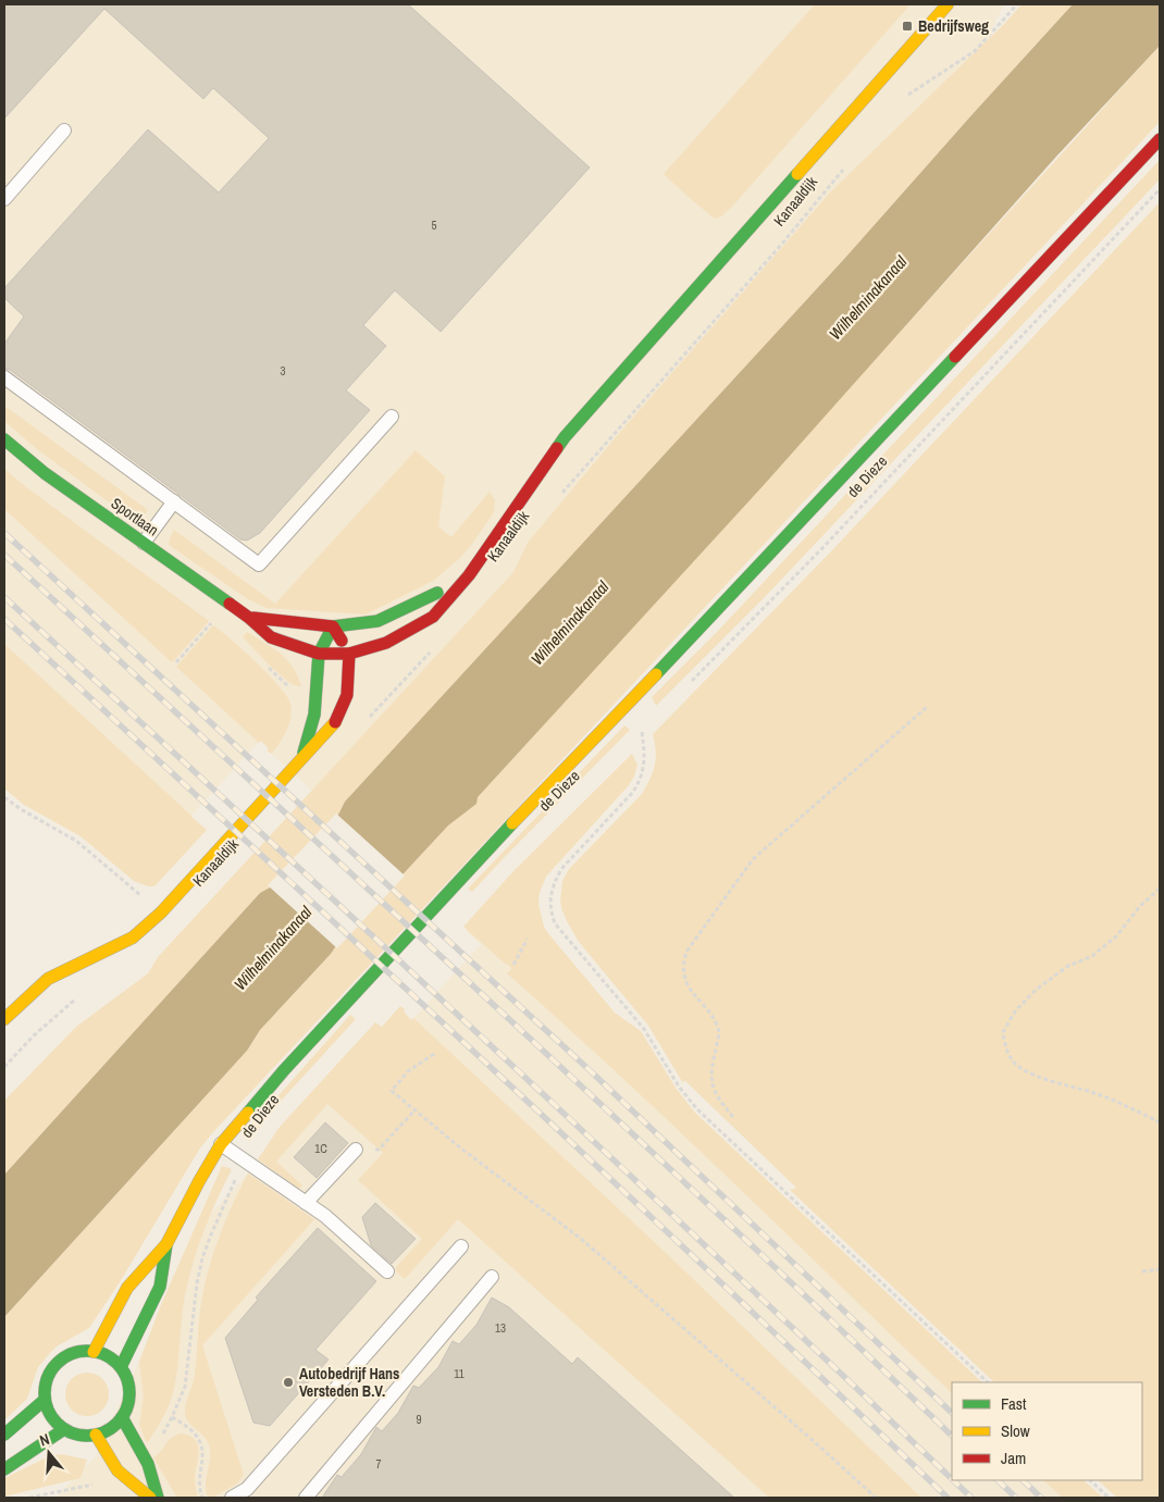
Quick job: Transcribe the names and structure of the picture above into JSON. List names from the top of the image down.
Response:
{
  "streets": {
    "street": ["Kanaaldijk", "de Dieze", "Sportlaan"]
  },
  "crossings": [
    ["Kanaaldijk", "Sportlaan"]
  ],
  "water": ["Wilhelminakanaal"],
  "places": {
    "transit": ["Bedrijfsweg"],
    "other": ["Autobedrijf Hans Versteden B.V."]
  },
  "house_numbers": [
    "5",
    "3",
    "1C",
    "13",
    "11",
    "9",
    "7"
  ],
  "legend": ["Fast", "Slow", "Jam"],
  "north": "top"
}
